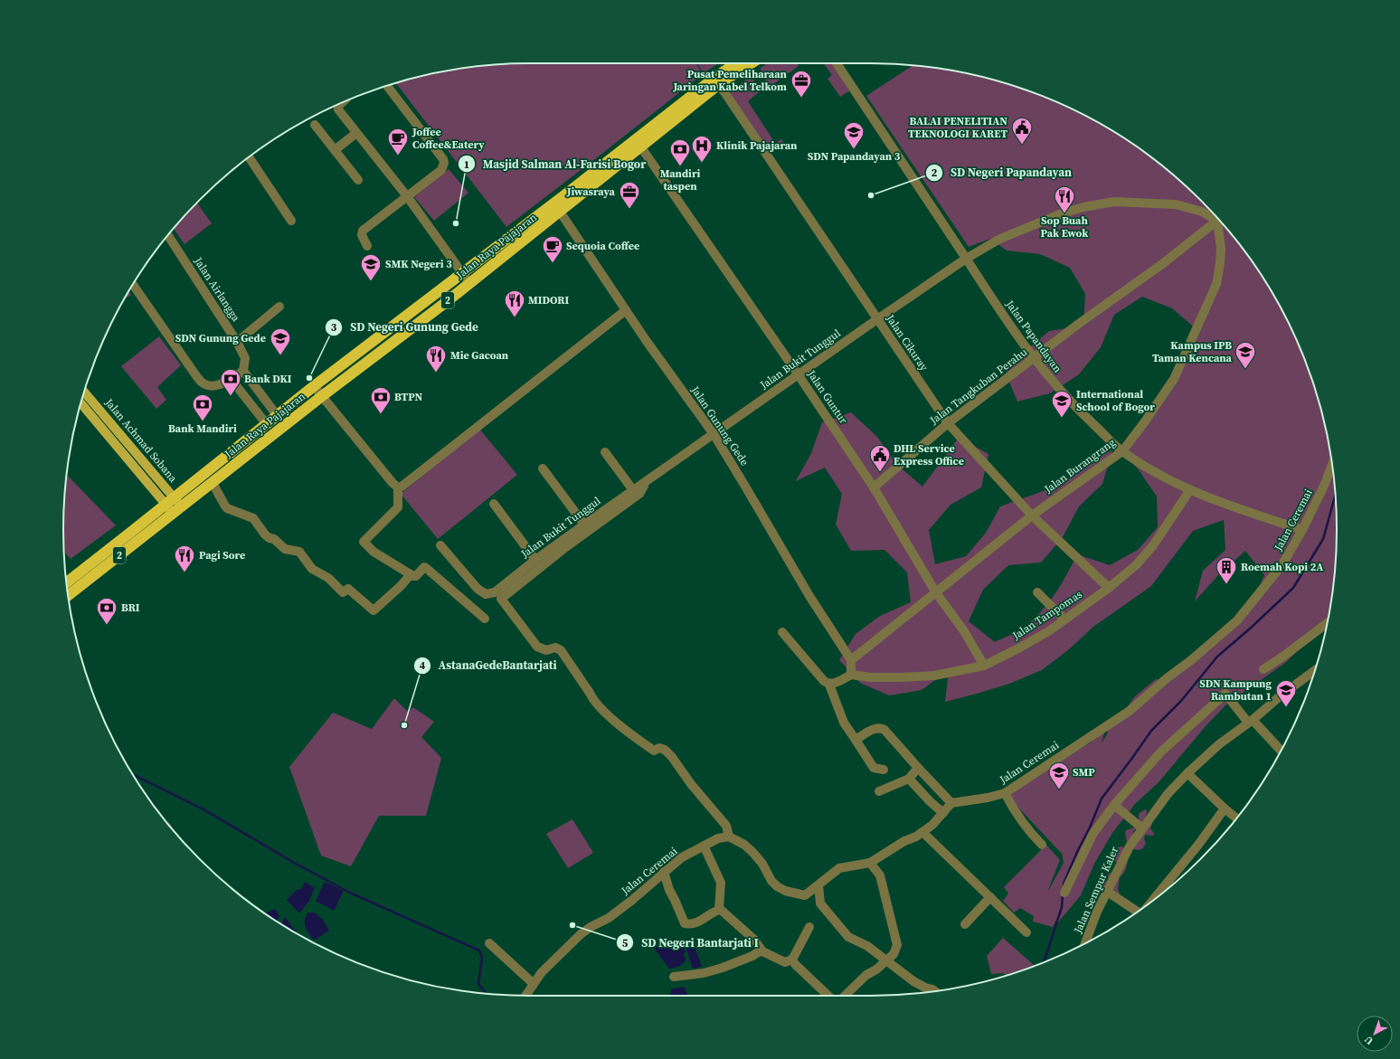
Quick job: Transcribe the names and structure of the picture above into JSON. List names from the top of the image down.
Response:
{
  "streets": {
    "highway": ["Jalan Raya Pajajaran", "2"],
    "main road": ["Jalan Achmad Sobana"],
    "street": [
      "Jalan Airlangga",
      "Jalan Papandayan",
      "Jalan Cikuray",
      "Jalan Bukit Tunggul",
      "Jalan Tangkuban Perahu",
      "Jalan Guntur",
      "Jalan Gunung Gede",
      "Jalan Burangrang",
      "Jalan Ceremai",
      "Jalan Tampomas",
      "Jalan Sempur Kaler"
    ]
  },
  "crossings": [
    ["Jalan Raya Pajajaran", "2"],
    ["Jalan Raya Pajajaran", "Jalan Cikuray"],
    ["Jalan Raya Pajajaran", "Jalan Guntur"],
    ["Jalan Raya Pajajaran", "Jalan Gunung Gede"],
    ["Jalan Raya Pajajaran", "Jalan Achmad Sobana"],
    ["2", "Jalan Cikuray"],
    ["Jalan Papandayan", "Jalan Bukit Tunggul"],
    ["Jalan Papandayan", "Jalan Tangkuban Perahu"],
    ["Jalan Papandayan", "Jalan Burangrang"],
    ["Jalan Papandayan", "Jalan Ceremai"],
    ["Jalan Papandayan", "Jalan Tampomas"],
    ["Jalan Cikuray", "Jalan Bukit Tunggul"],
    ["Jalan Cikuray", "Jalan Tangkuban Perahu"],
    ["Jalan Cikuray", "Jalan Burangrang"],
    ["Jalan Cikuray", "Jalan Tampomas"],
    ["Jalan Bukit Tunggul", "Jalan Guntur"],
    ["Jalan Bukit Tunggul", "Jalan Gunung Gede"],
    ["Jalan Tangkuban Perahu", "Jalan Guntur"],
    ["Jalan Guntur", "Jalan Burangrang"],
    ["Jalan Guntur", "Jalan Tampomas"],
    ["Jalan Gunung Gede", "Jalan Burangrang"]
  ],
  "places": {
    "office": ["Pusat Pemeliharaan Jaringan Kabel Telkom", "Jiwasraya"],
    "public building": ["BALAI PENELITIAN TEKNOLOGI KARET", "DHL Service Express Office"],
    "school or university": [
      "SDN Papandayan 3",
      "SMK Negeri 3",
      "SDN Gunung Gede",
      "Kampus IPB Taman Kencana",
      "International School of Bogor",
      "SDN Kampung Rambutan 1",
      "SMP"
    ],
    "cafe": ["Joffee Coffee&Eatery", "Sequoia Coffee"],
    "hospital": ["Klinik Pajajaran"],
    "bank": [
      "Mandiri taspen",
      "Bank DKI",
      "BTPN",
      "Bank Mandiri",
      "BRI"
    ],
    "other": [
      "SD Negeri Papandayan",
      "Masjid Salman Al-Farisi Bogor",
      "SD Negeri Gunung Gede",
      "AstanaGedeBantarjati",
      "SD Negeri Bantarjati I"
    ],
    "restaurant": [
      "Sop Buah Pak Ewok",
      "MIDORI",
      "Mie Gacoan",
      "Pagi Sore"
    ],
    "building": ["Roemah Kopi 2A"]
  },
  "north": "bottom left"
}
